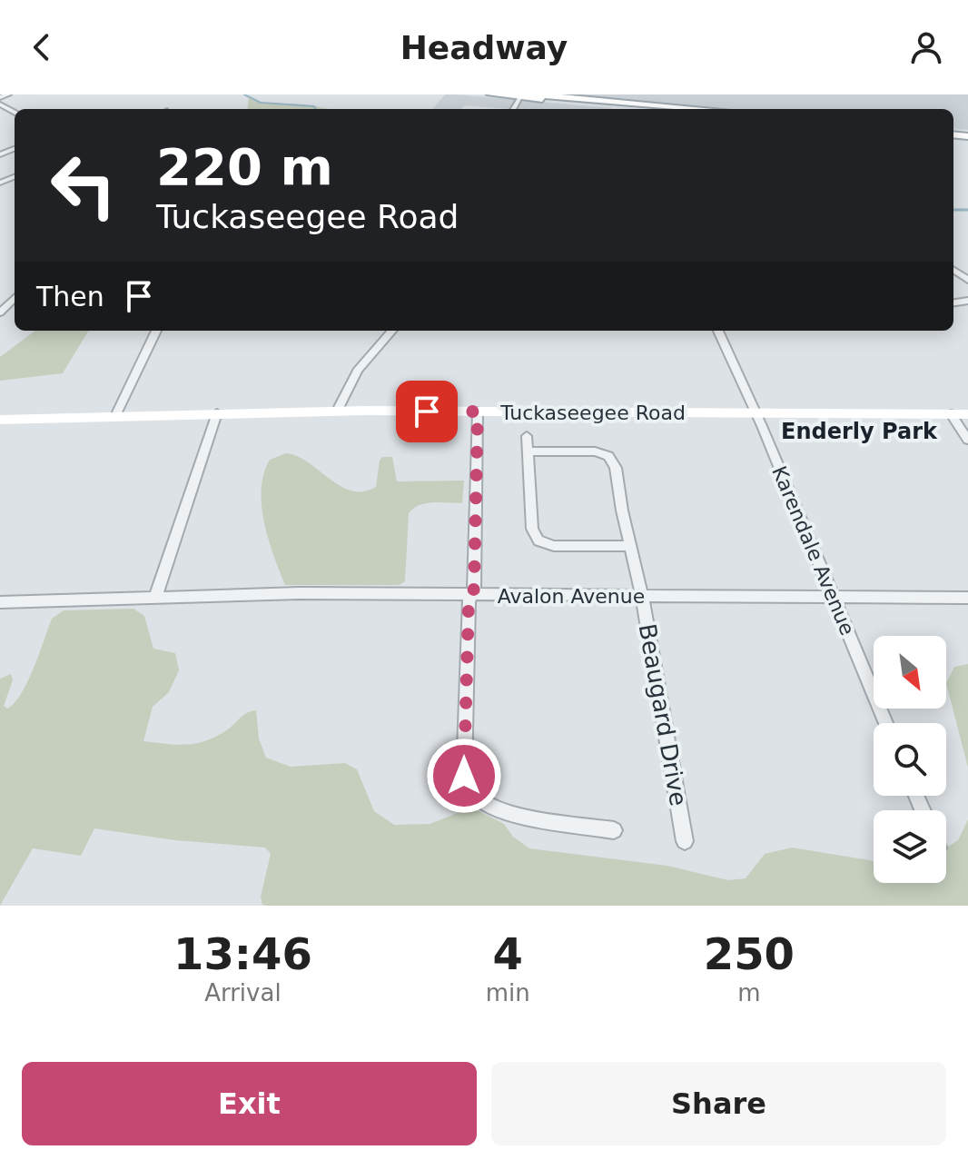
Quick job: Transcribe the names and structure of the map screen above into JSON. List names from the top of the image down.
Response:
{
  "streets": {
    "main road": ["Tuckaseegee Road"],
    "street": ["Karendale Avenue", "Avalon Avenue", "Beaugard Drive"]
  },
  "crossings": [
    ["Tuckaseegee Road", "Karendale Avenue"],
    ["Karendale Avenue", "Avalon Avenue"],
    ["Avalon Avenue", "Beaugard Drive"]
  ],
  "districts": ["Enderly Park"],
  "north": "bottom right",
  "page": {
    "header": "Headway",
    "turn": ["220 m", "Tuckaseegee Road"],
    "then": "Then",
    "eta": [
      "13:46",
      "Arrival",
      "4",
      "min",
      "250",
      "m"
    ],
    "buttons": ["Exit", "Share"]
  }
}
